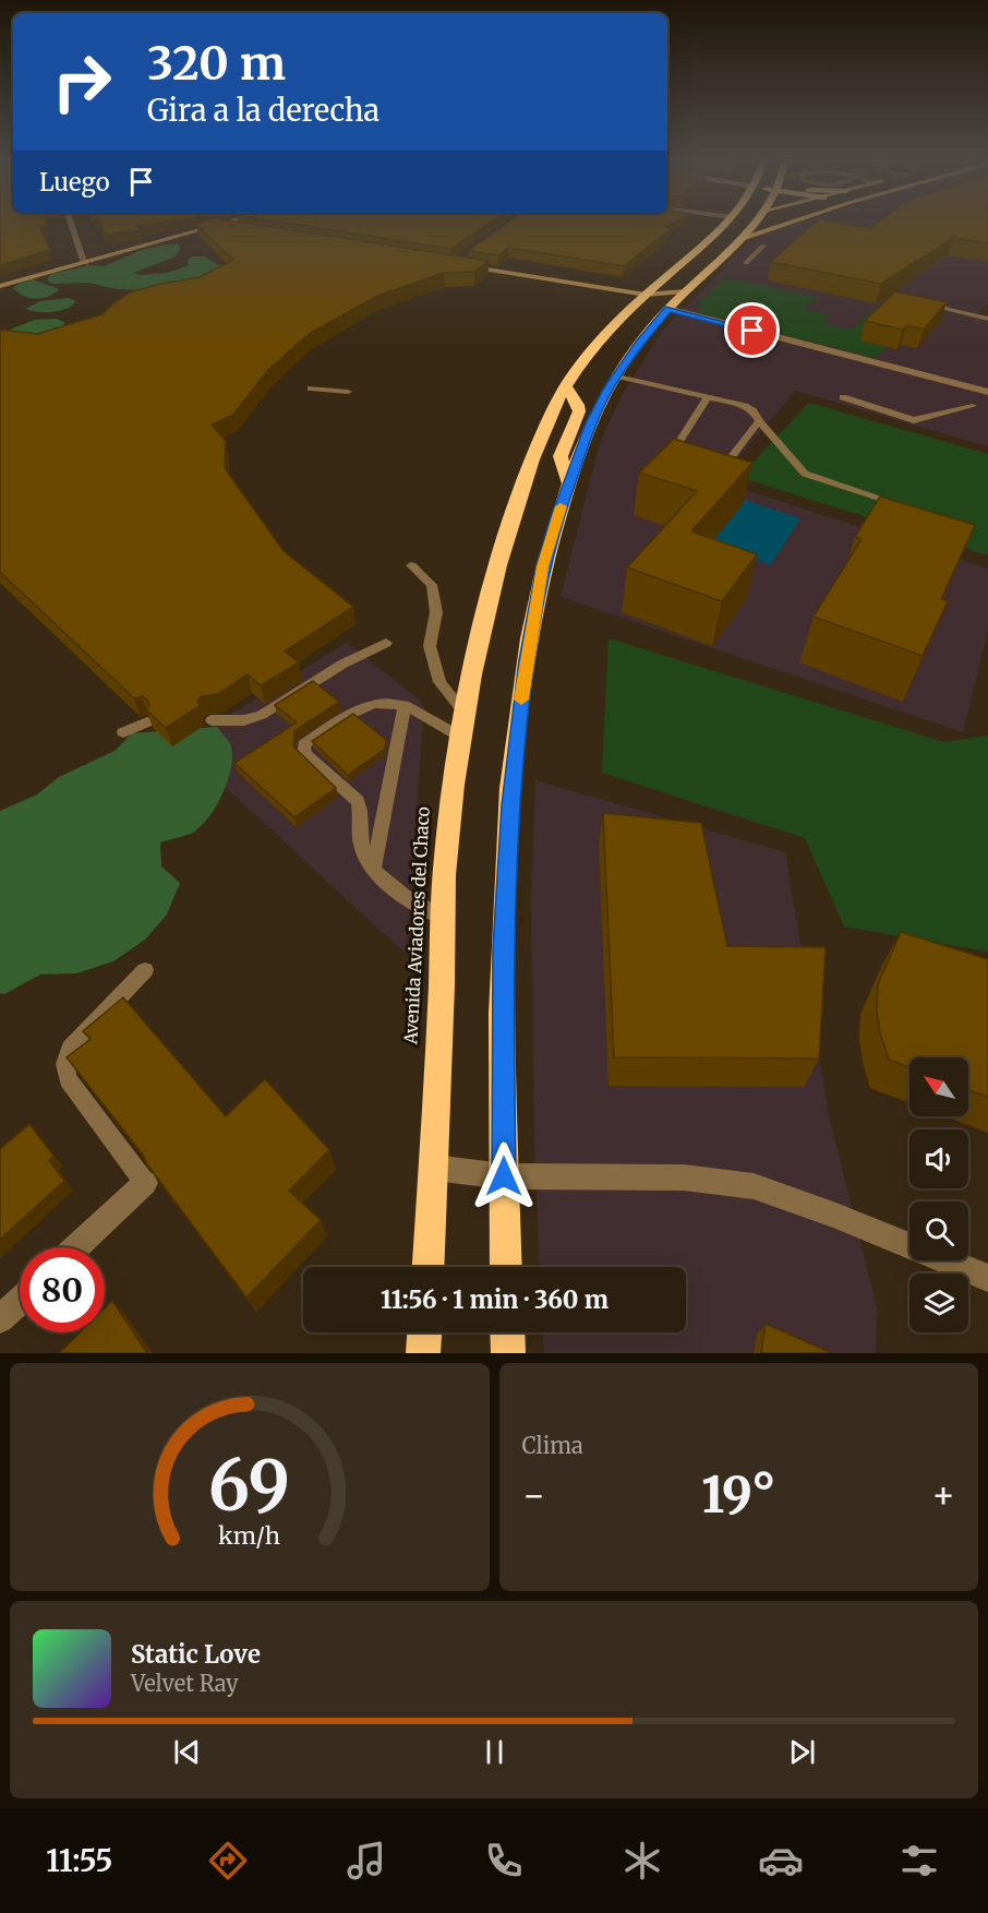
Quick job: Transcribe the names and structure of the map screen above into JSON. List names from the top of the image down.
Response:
{
  "streets": {
    "highway": ["Avenida Aviadores del Chaco"]
  },
  "north": "top left",
  "page": {
    "turn": ["320 m", "Gira a la derecha"],
    "then": "Luego",
    "limit": "80",
    "trip": "11:56 · 1 min · 360 m",
    "tile": "Clima",
    "heat": ["−", "19°", "+"],
    "song": ["Static Love", "Velvet Ray"],
    "tabs": "11:55",
    "gauge": ["69", "km/h"]
  }
}
